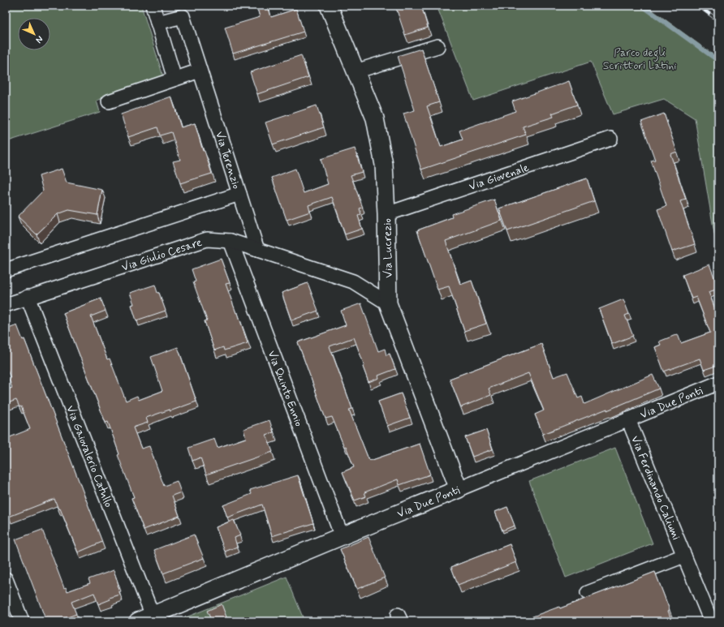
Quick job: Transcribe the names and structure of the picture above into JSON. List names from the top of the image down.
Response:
{
  "streets": {
    "street": [
      "Via Terenzio",
      "Via Giovenale",
      "Via Lucrezio",
      "Via Giulio Cesare",
      "Via Quinto Ennio",
      "Via Due Ponti",
      "Via Gaiovalerio Catullo",
      "Via Ferdinando Caliumi"
    ]
  },
  "crossings": [
    ["Via Terenzio", "Via Giulio Cesare"],
    ["Via Giovenale", "Via Lucrezio"],
    ["Via Lucrezio", "Via Giulio Cesare"],
    ["Via Lucrezio", "Via Due Ponti"],
    ["Via Giulio Cesare", "Via Quinto Ennio"],
    ["Via Giulio Cesare", "Via Gaiovalerio Catullo"],
    ["Via Quinto Ennio", "Via Due Ponti"],
    ["Via Due Ponti", "Via Gaiovalerio Catullo"],
    ["Via Due Ponti", "Via Ferdinando Caliumi"]
  ],
  "parks": ["Parco degli Scrittori Latini"],
  "north": "bottom right"
}
